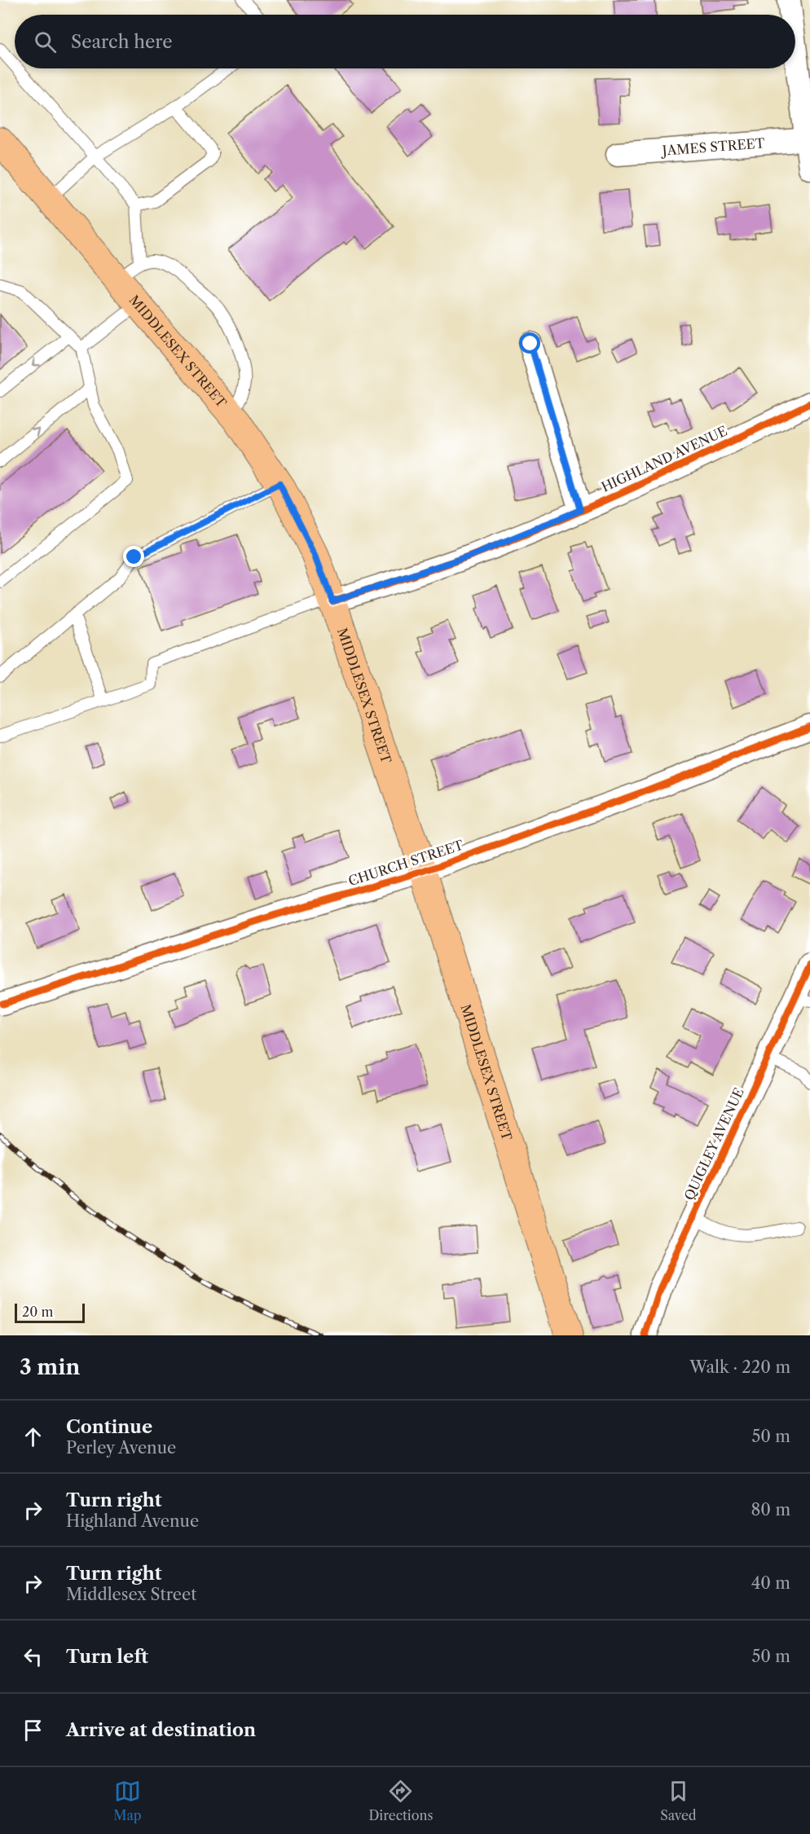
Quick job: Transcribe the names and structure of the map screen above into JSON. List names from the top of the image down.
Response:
{
  "streets": {
    "main road": ["MIDDLESEX STREET"],
    "street": [
      "JAMES STREET",
      "HIGHLAND AVENUE",
      "CHURCH STREET",
      "QUIGLEY AVENUE"
    ]
  },
  "crossings": [
    ["MIDDLESEX STREET", "HIGHLAND AVENUE"],
    ["MIDDLESEX STREET", "CHURCH STREET"]
  ],
  "scale_bar": "20 m",
  "page": {
    "search": "Search here",
    "scale": "20 m",
    "heading": ["3 min", "Walk · 220 m"],
    "list": [
      ["Continue", "Perley Avenue", "50 m"],
      ["Turn right", "Highland Avenue", "80 m"],
      ["Turn right", "Middlesex Street", "40 m"],
      ["Turn left", "50 m"],
      "Arrive at destination"
    ],
    "nav": ["Map", "Directions", "Saved"]
  }
}
